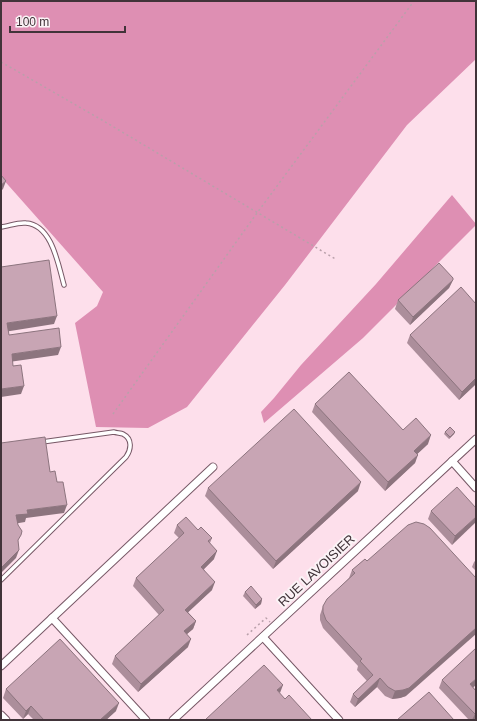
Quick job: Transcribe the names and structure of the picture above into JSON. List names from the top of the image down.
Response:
{
  "streets": {
    "street": ["RUE LAVOISIER"]
  },
  "scale_bar": "100 m"
}
